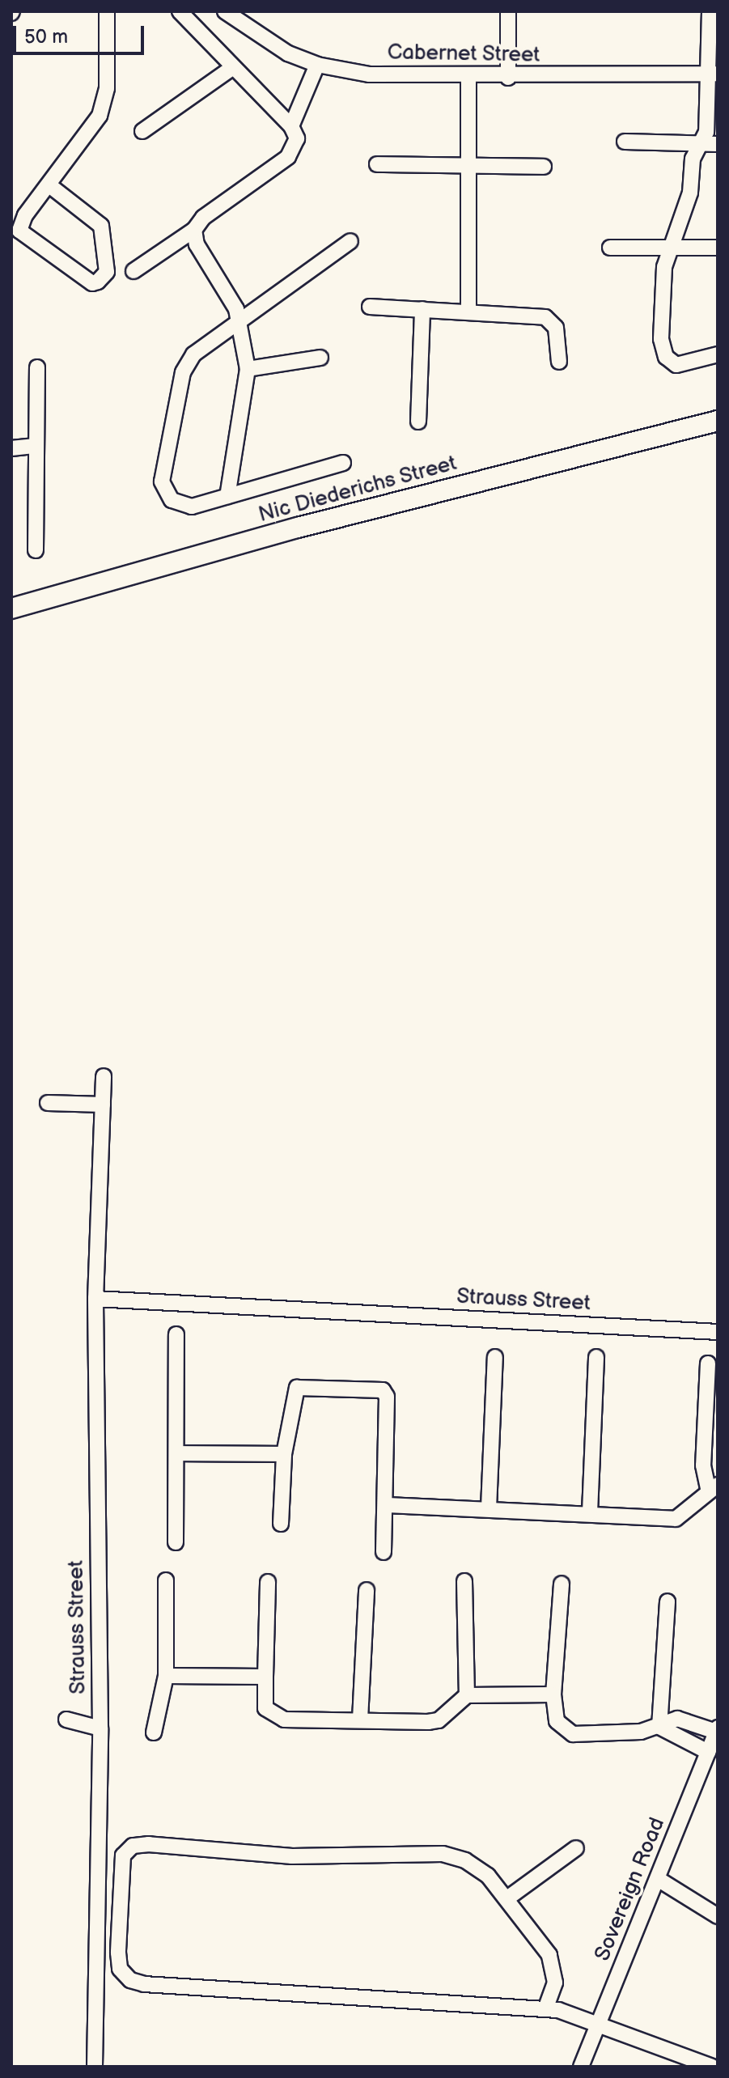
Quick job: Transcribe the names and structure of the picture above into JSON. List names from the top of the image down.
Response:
{
  "streets": {
    "street": [
      "Cabernet Street",
      "Nic Diederichs Street",
      "Strauss Street",
      "Sovereign Road"
    ]
  },
  "scale_bar": "50 m"
}
